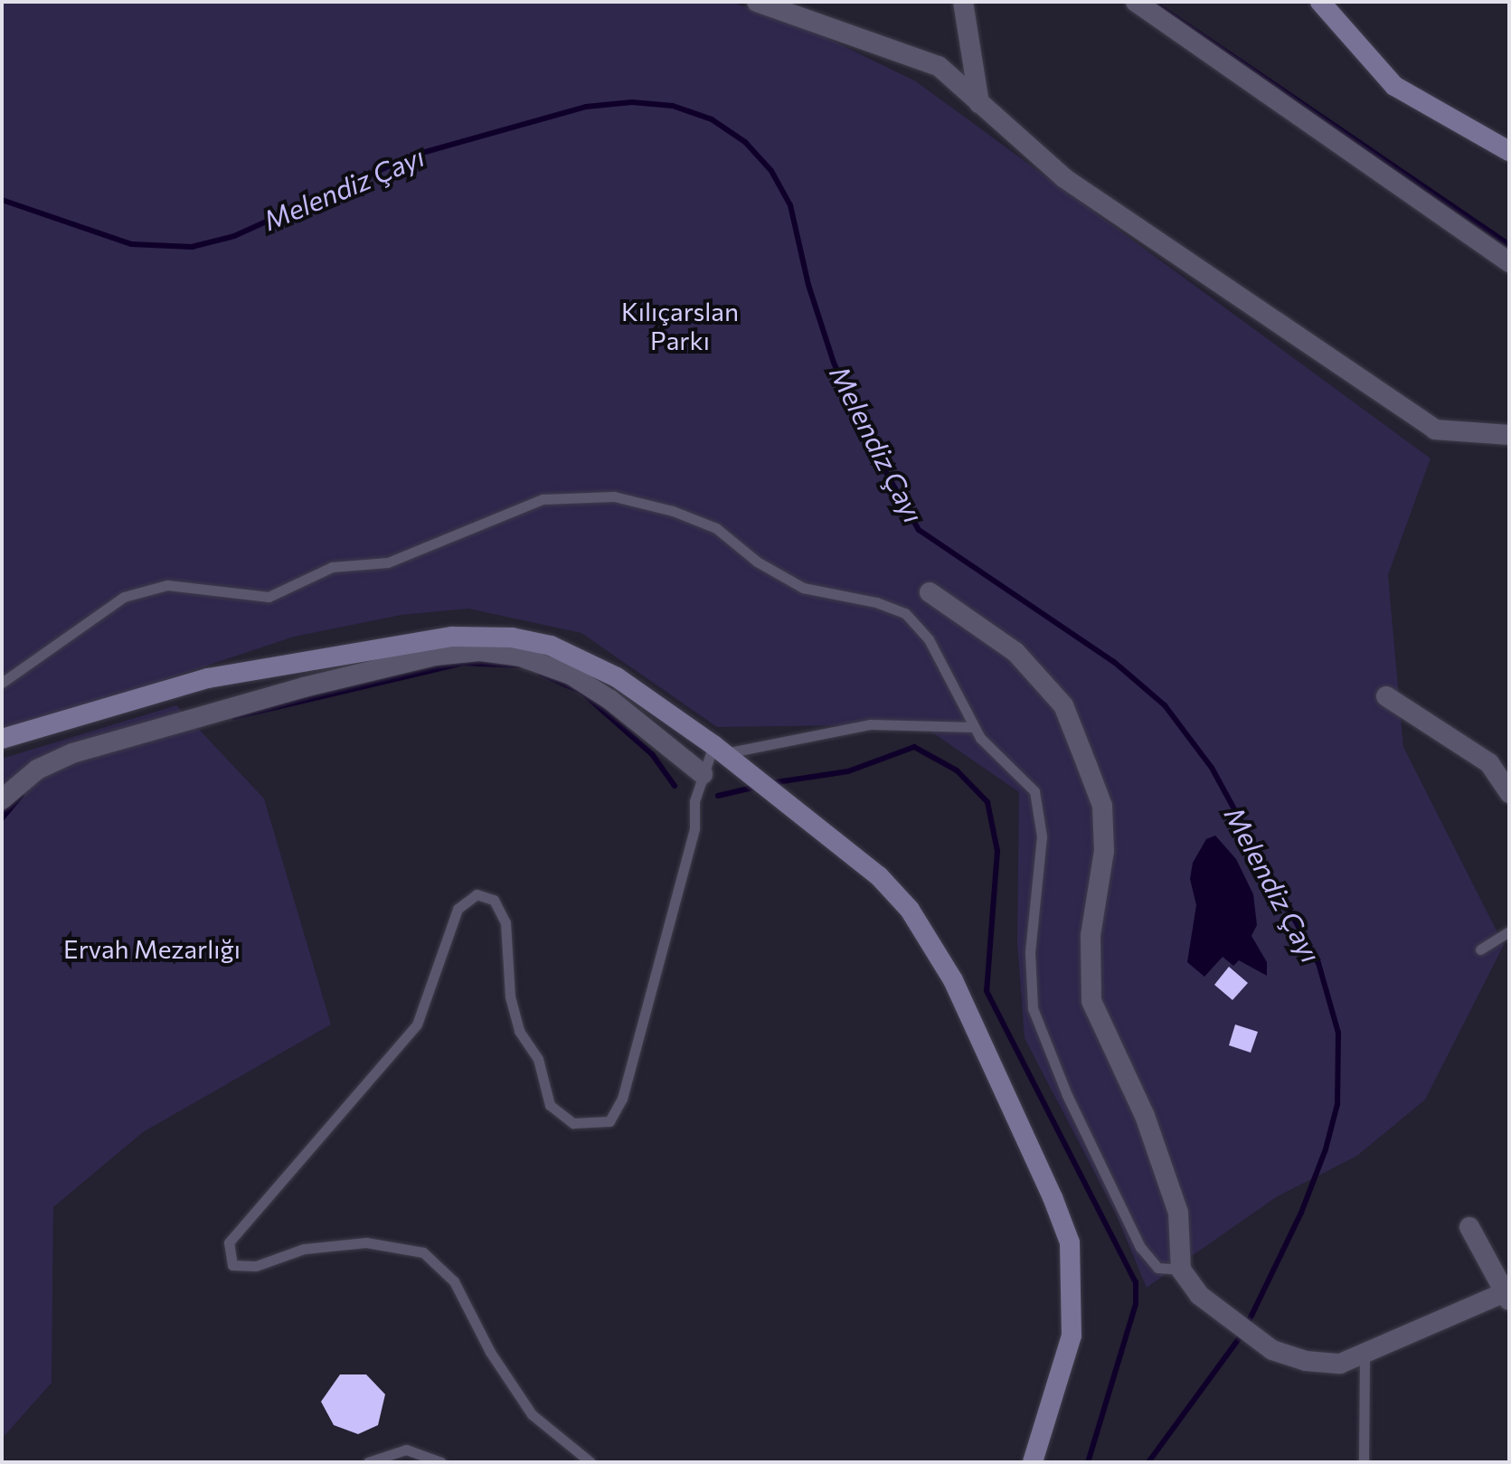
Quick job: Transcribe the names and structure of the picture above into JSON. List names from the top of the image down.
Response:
{
  "water": ["Melendiz Çayı"],
  "parks": ["Kılıçarslan Parkı", "Ervah Mezarlığı"]
}
